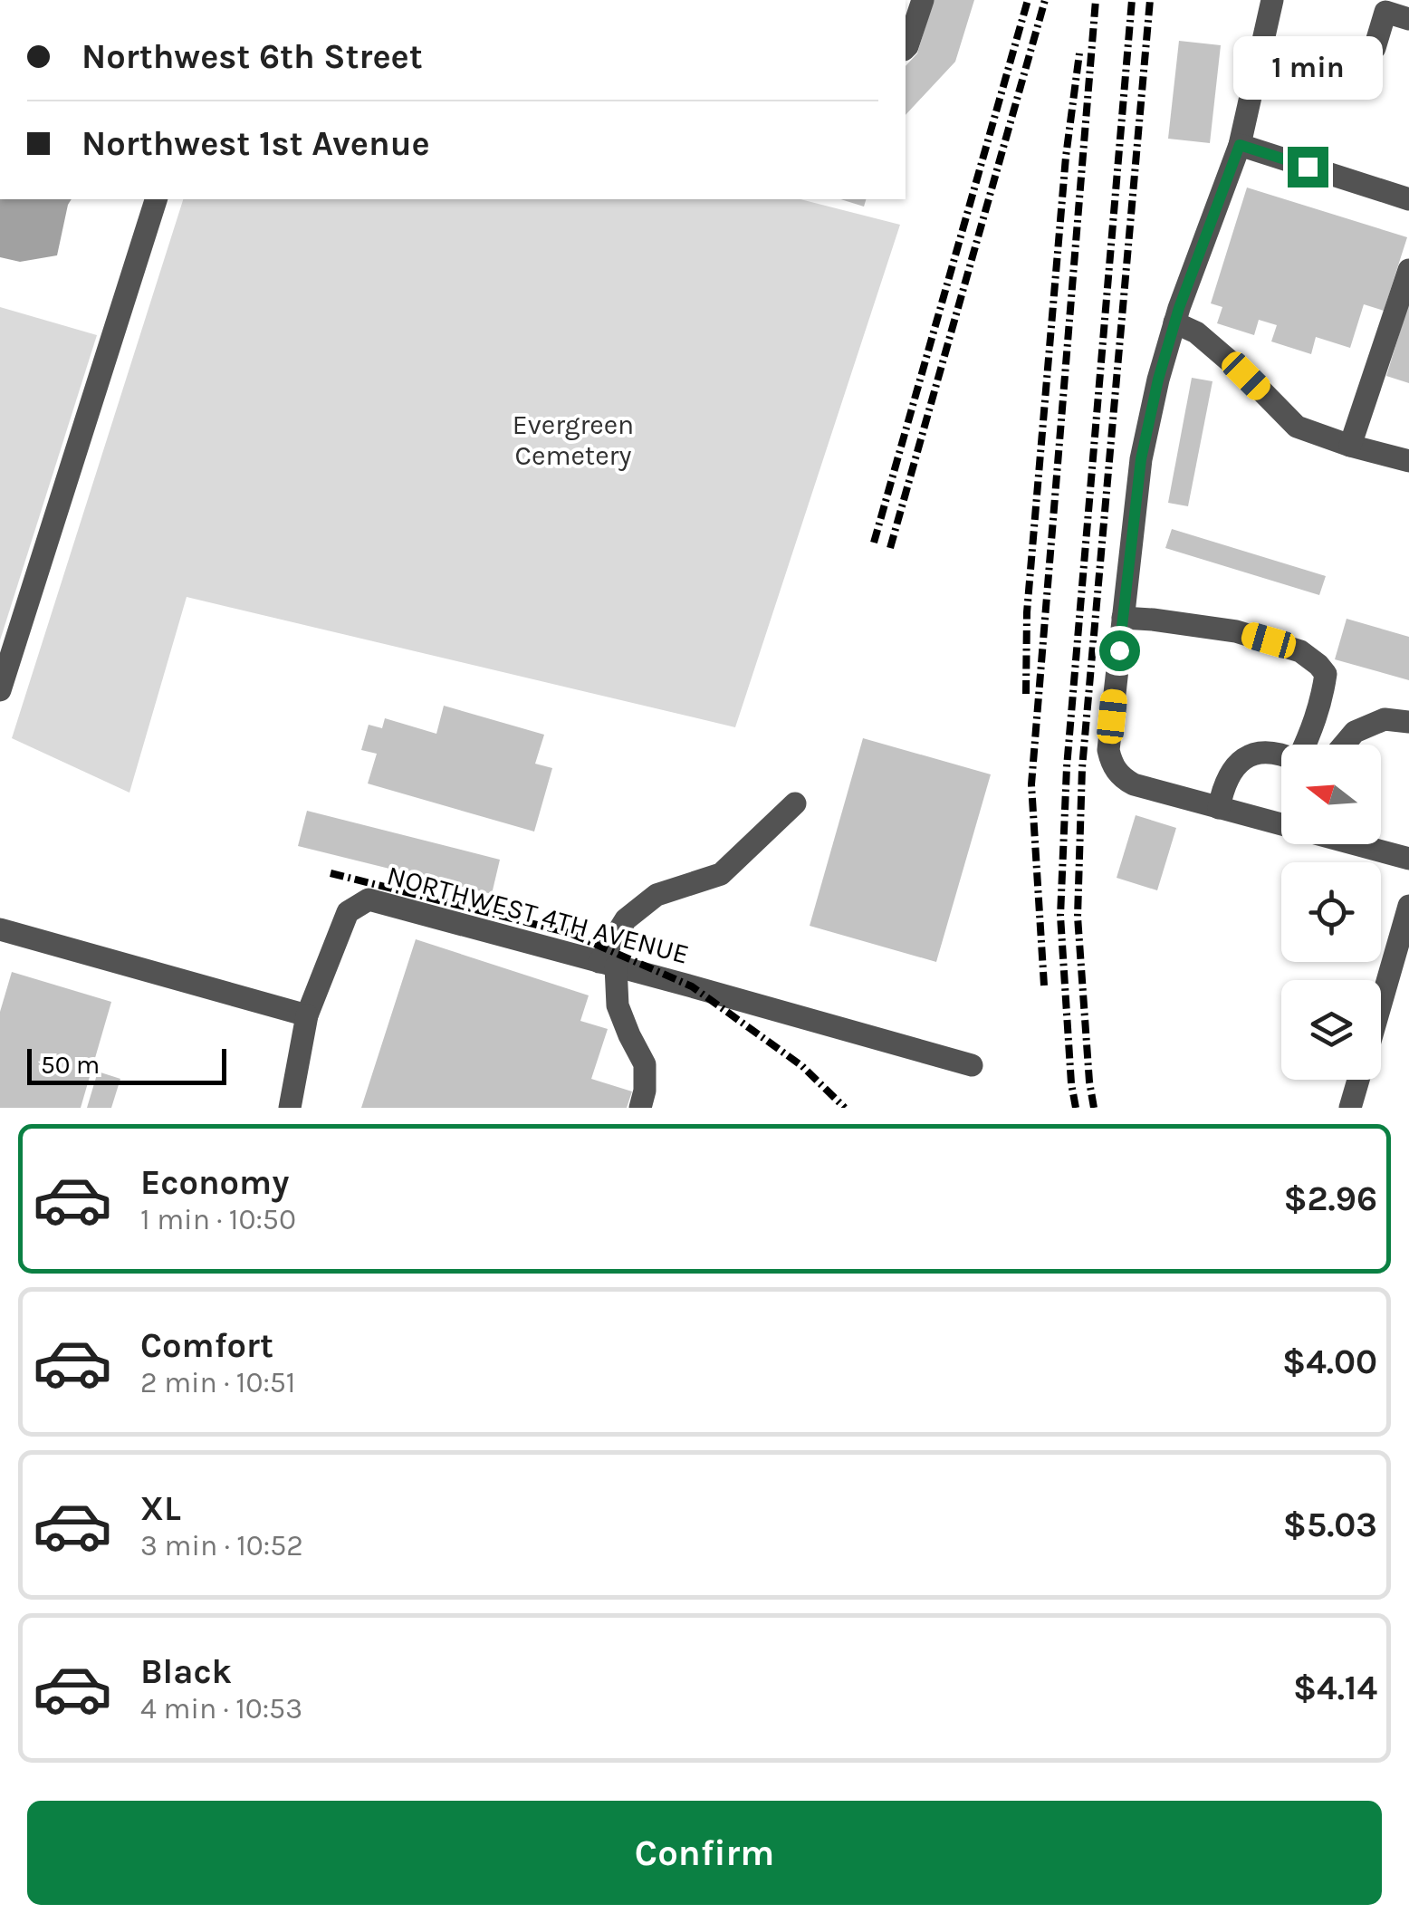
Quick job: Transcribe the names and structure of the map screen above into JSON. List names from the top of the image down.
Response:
{
  "streets": {
    "street": ["NORTHWEST 4TH AVENUE"]
  },
  "parks": ["Evergreen Cemetery"],
  "scale_bar": "50 m",
  "north": "left",
  "page": {
    "banner": ["Northwest 6th Street", "Northwest 1st Avenue"],
    "bubble": "1 min",
    "scale": "50 m",
    "list": [
      {
        "name": "Economy",
        "note": "1 min · 10:50",
        "value": "$2.96"
      },
      {
        "name": "Comfort",
        "note": "2 min · 10:51",
        "value": "$4.00"
      },
      {
        "name": "XL",
        "note": "3 min · 10:52",
        "value": "$5.03"
      },
      {
        "name": "Black",
        "note": "4 min · 10:53",
        "value": "$4.14"
      }
    ],
    "buttons": "Confirm"
  }
}
